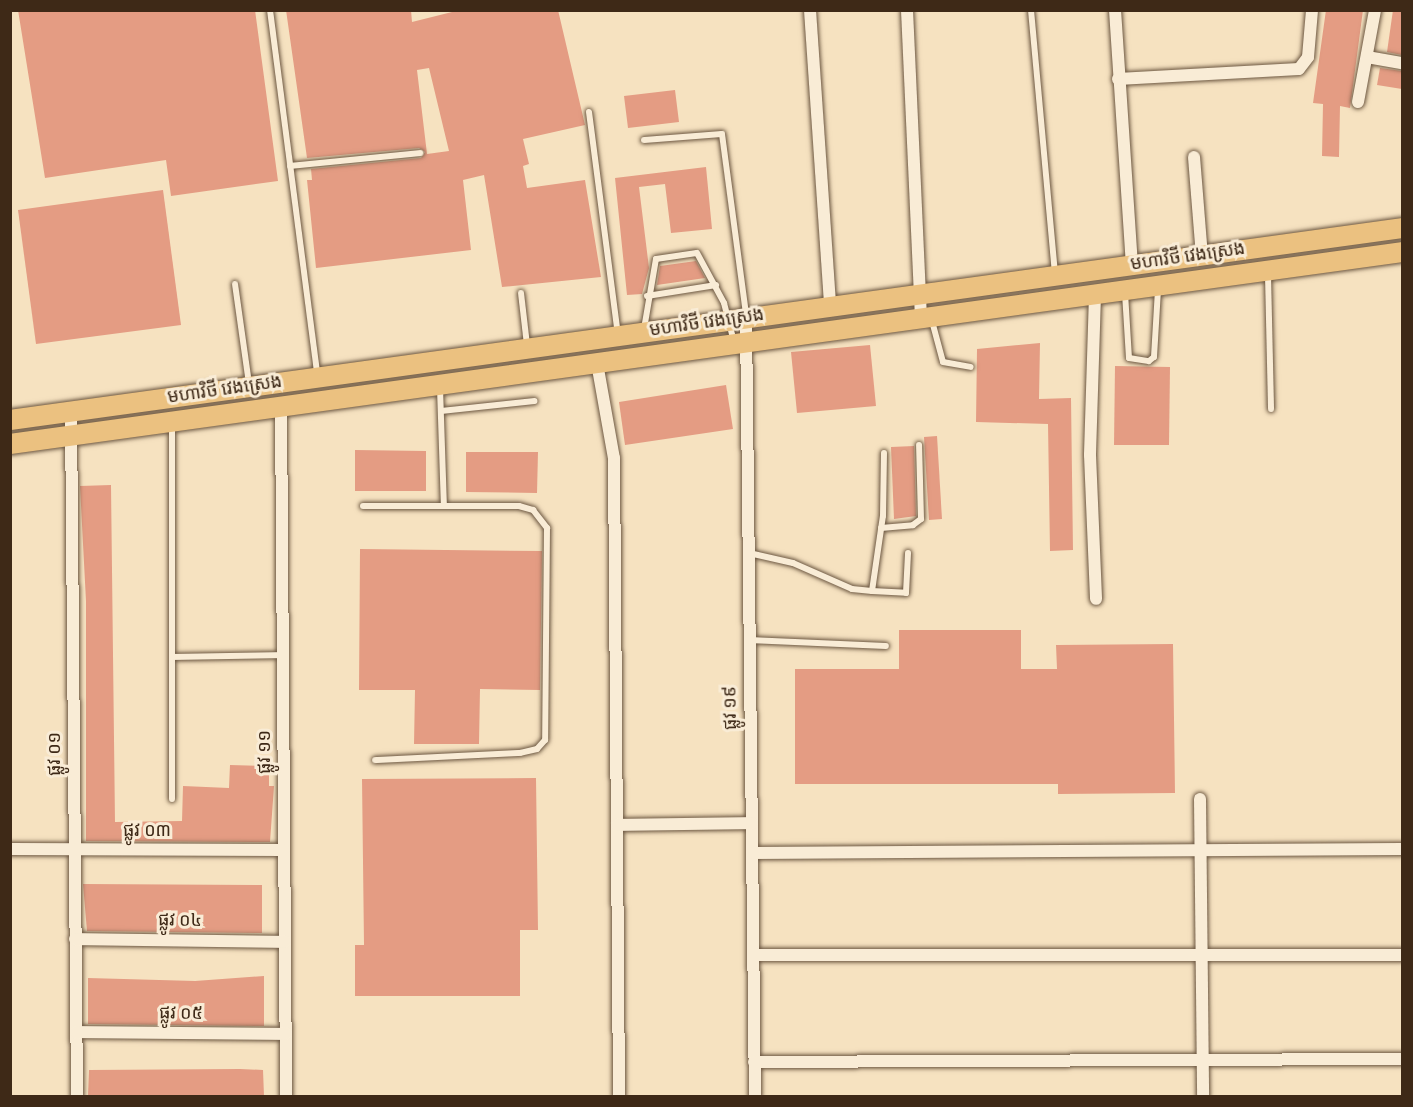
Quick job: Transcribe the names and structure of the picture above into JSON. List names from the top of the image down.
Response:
{
  "streets": {
    "main road": ["មហាវិថី វេងស្រេង"],
    "street": [
      "ផ្លូវ ១៩",
      "ផ្លូវ ១១",
      "ផ្លូវ ០១",
      "ផ្លូវ ០៣",
      "ផ្លូវ ០៤",
      "ផ្លូវ ០៥"
    ]
  },
  "crossings": [
    ["មហាវិថី វេងស្រេង", "ផ្លូវ ១៩"],
    ["មហាវិថី វេងស្រេង", "ផ្លូវ ១១"],
    ["មហាវិថី វេងស្រេង", "ផ្លូវ ០១"],
    ["ផ្លូវ ១១", "ផ្លូវ ០៣"],
    ["ផ្លូវ ១១", "ផ្លូវ ០៤"],
    ["ផ្លូវ ១១", "ផ្លូវ ០៥"],
    ["ផ្លូវ ០១", "ផ្លូវ ០៣"],
    ["ផ្លូវ ០១", "ផ្លូវ ០៤"],
    ["ផ្លូវ ០១", "ផ្លូវ ០៥"]
  ]
}
